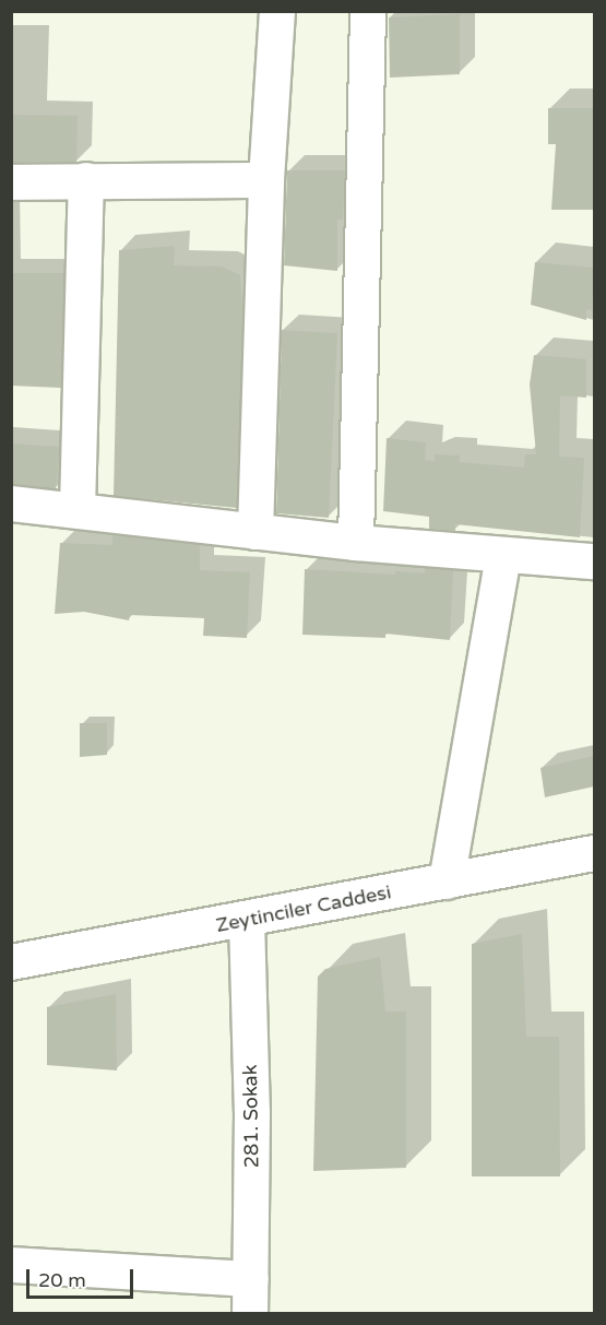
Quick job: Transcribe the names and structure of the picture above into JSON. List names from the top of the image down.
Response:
{
  "streets": {
    "street": ["Zeytinciler Caddesi", "281. Sokak"]
  },
  "crossings": [
    ["Zeytinciler Caddesi", "281. Sokak"]
  ],
  "scale_bar": "20 m"
}
